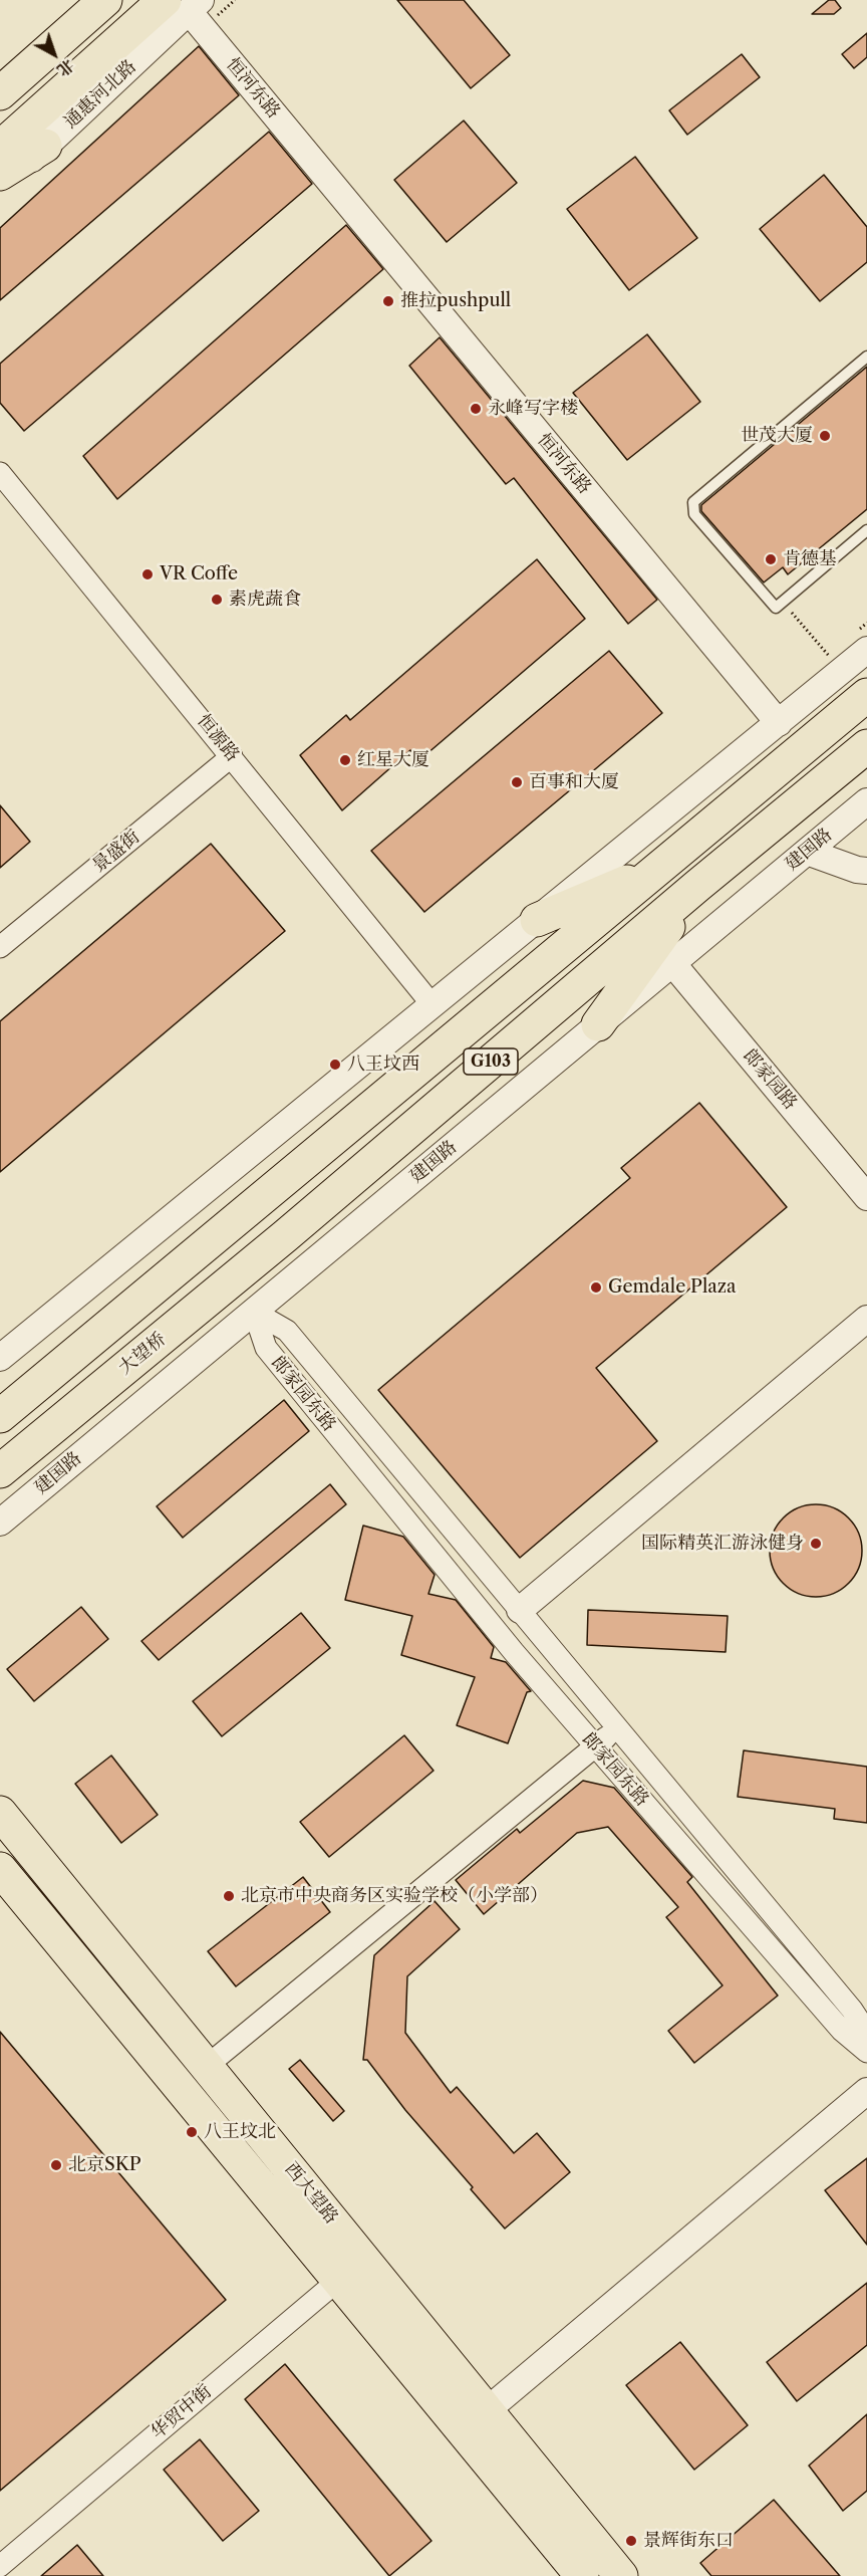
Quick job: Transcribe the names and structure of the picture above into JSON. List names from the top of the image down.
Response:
{
  "streets": {
    "main road": [
      "通惠河北路",
      "G103",
      "大望桥",
      "西大望路"
    ],
    "street": [
      "恒河东路",
      "恒源路",
      "建国路",
      "景盛街",
      "郎家园路",
      "郎家园东路",
      "华贸中街"
    ]
  },
  "crossings": [
    ["恒河东路", "通惠河北路"],
    ["恒源路", "景盛街"],
    ["建国路", "郎家园路"],
    ["建国路", "郎家园东路"],
    ["G103", "大望桥"],
    ["西大望路", "华贸中街"]
  ],
  "places": [
    "推拉pushpull",
    "永峰写字楼",
    "世茂大厦",
    "肯德基",
    "VR Coffe",
    "素虎蔬食",
    "红星大厦",
    "百事和大厦",
    "八王坟西",
    "Gemdale Plaza",
    "国际精英汇游泳健身",
    "北京市中央商务区实验学校（小学部）",
    "八王坟北",
    "北京SKP",
    "景辉街东口"
  ],
  "north": "bottom right"
}
